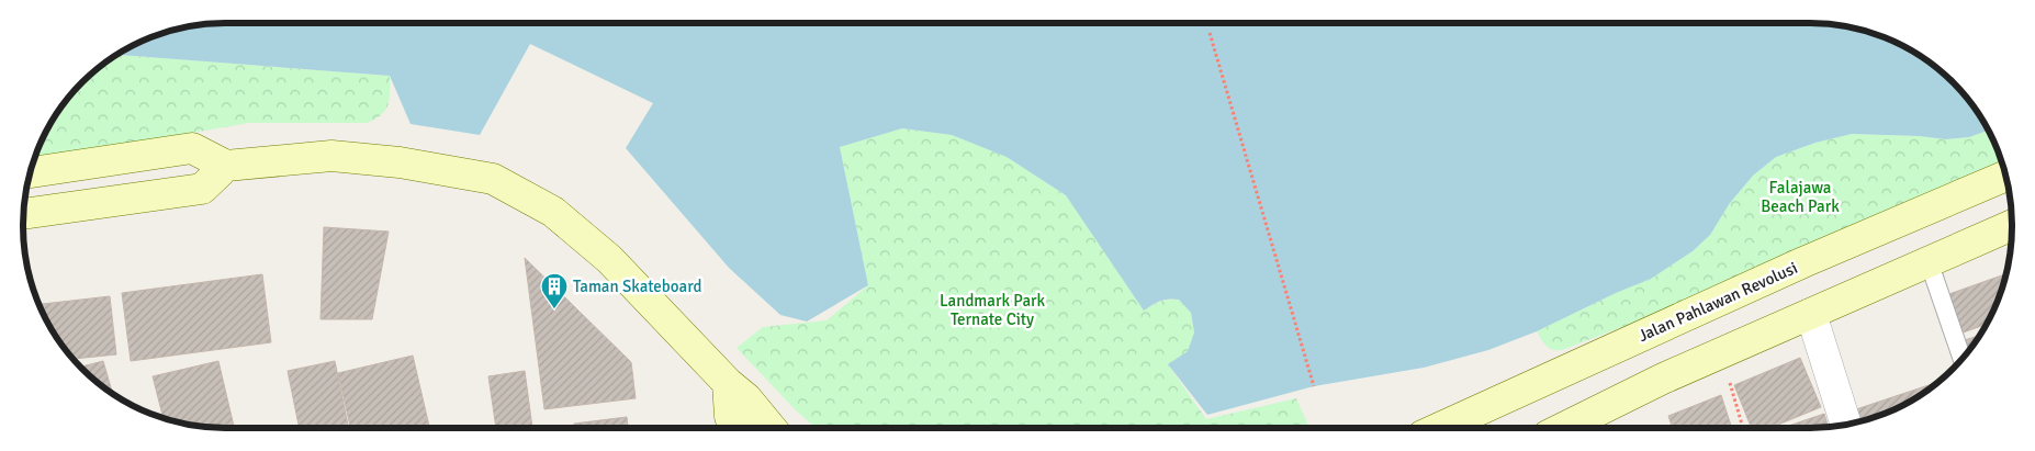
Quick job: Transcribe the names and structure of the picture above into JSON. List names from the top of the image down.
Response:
{
  "streets": {
    "street": ["Jalan Pahlawan Revolusi"]
  },
  "parks": ["Falajawa Beach Park", "Landmark Park Ternate City"],
  "places": {
    "building": ["Taman Skateboard"]
  }
}
